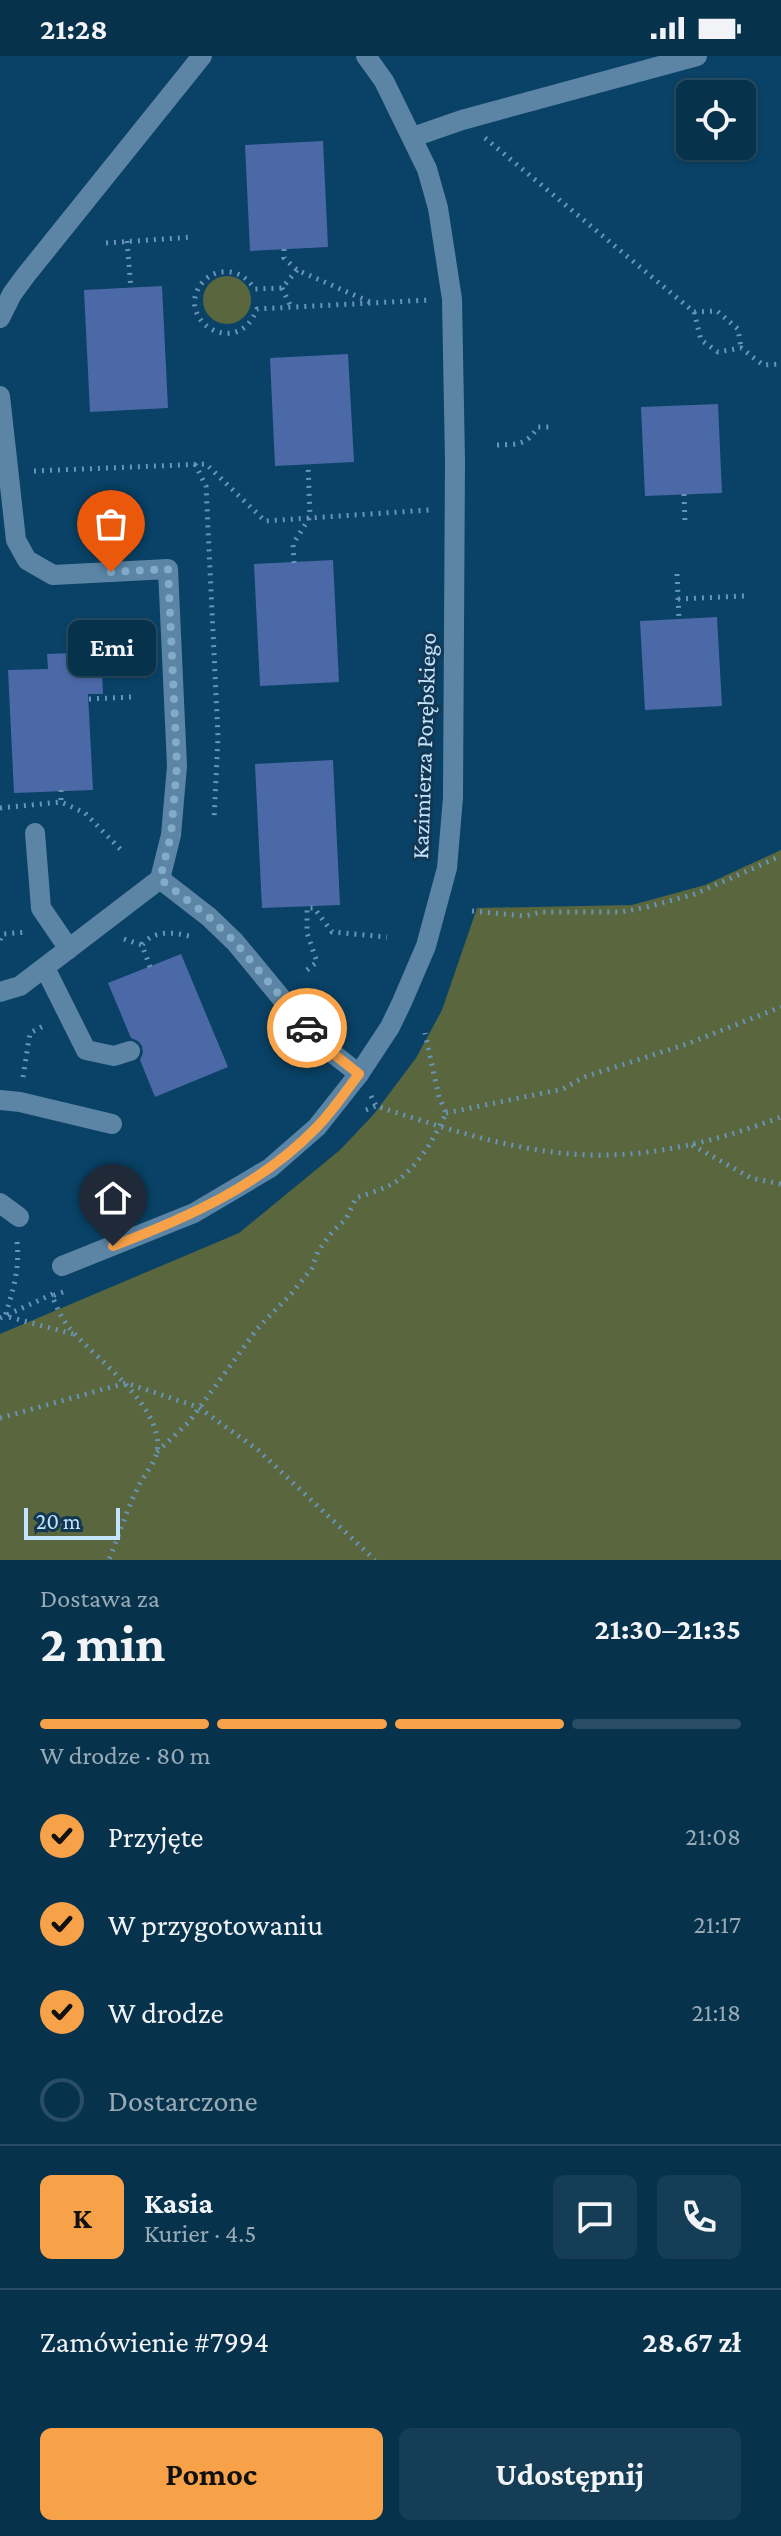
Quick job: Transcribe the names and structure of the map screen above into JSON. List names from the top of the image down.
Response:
{
  "streets": {
    "street": ["Kazimierza Porębskiego"]
  },
  "places": ["Emi"],
  "scale_bar": "20 m",
  "page": {
    "status": "21:28",
    "bubble": "Emi",
    "scale": "20 m",
    "heading": ["2 min", "Dostawa za", "21:30–21:35"],
    "panel": [
      "Kasia",
      "Kurier · 4.5",
      "Zamówienie #7994",
      "28.67 zł"
    ],
    "bar": "W drodze · 80 m",
    "list": [
      ["Przyjęte", "21:08"],
      ["W przygotowaniu", "21:17"],
      ["W drodze", "21:18"],
      "Dostarczone"
    ],
    "round": "K",
    "buttons": ["Pomoc", "Udostępnij"]
  }
}
